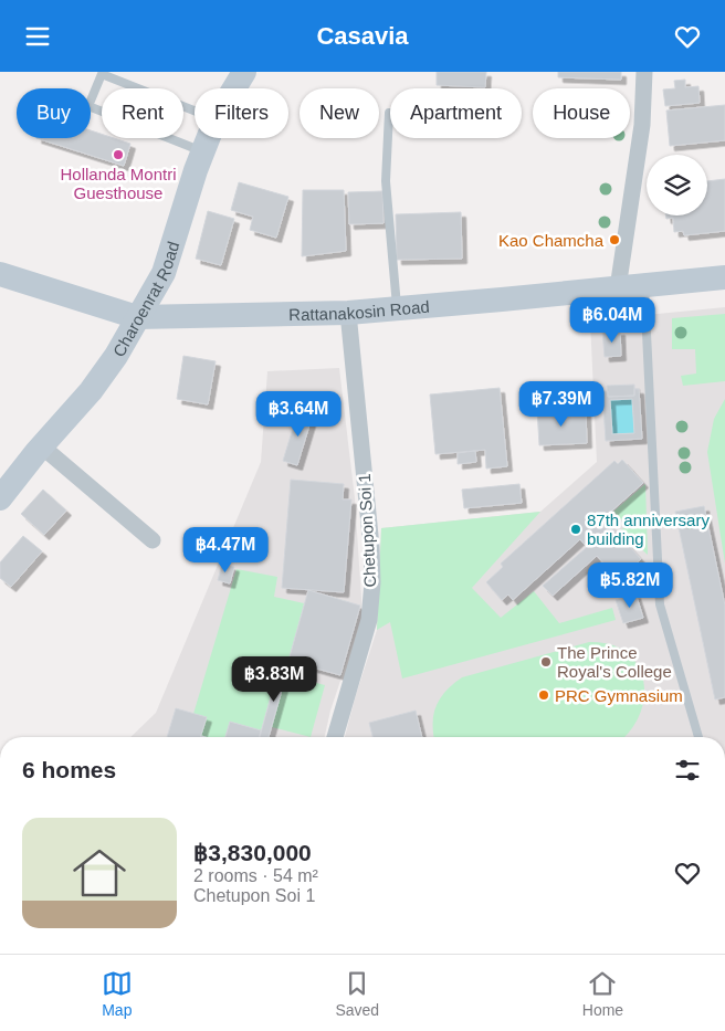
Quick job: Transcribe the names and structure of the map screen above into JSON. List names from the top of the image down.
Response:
{
  "streets": {
    "street": ["Charoenrat Road", "Rattanakosin Road", "Chetupon Soi 1"]
  },
  "crossings": [
    ["Charoenrat Road", "Rattanakosin Road"],
    ["Rattanakosin Road", "Chetupon Soi 1"]
  ],
  "places": [
    "Hollanda Montri Guesthouse",
    "Kao Chamcha",
    "87th anniversary building",
    "The Prince Royal's College",
    "PRC Gymnasium"
  ],
  "page": {
    "header": "Casavia",
    "chip": [
      "Buy",
      "Rent",
      "Filters",
      "New",
      "Apartment",
      "House"
    ],
    "price": [
      "฿6.04M",
      "฿7.39M",
      "฿3.64M",
      "฿4.47M",
      "฿5.82M",
      "฿3.83M"
    ],
    "heading": "6 homes",
    "list": [
      {
        "name": "฿3,830,000",
        "note": "2 rooms · 54 m² · Chetupon Soi 1"
      }
    ],
    "tabs": ["Map", "Saved", "Home"]
  }
}
